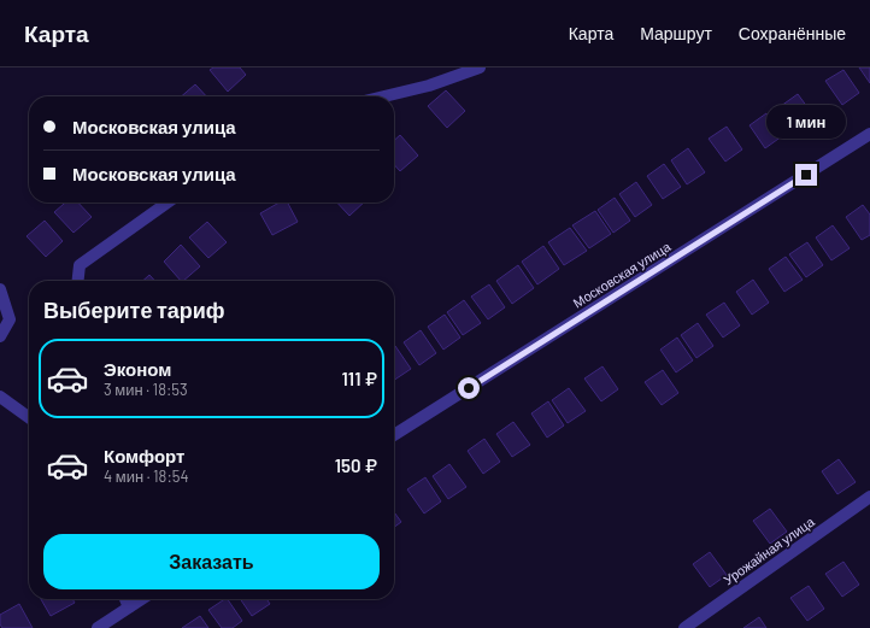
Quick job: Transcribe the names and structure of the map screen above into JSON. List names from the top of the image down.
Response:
{
  "streets": {
    "street": ["Московская улица", "Урожайная улица"]
  },
  "page": {
    "header": "Карта",
    "nav": ["Карта", "Маршрут", "Сохранённые"],
    "banner": ["Московская улица", "Московская улица"],
    "bubble": "1 мин",
    "heading": "Выберите тариф",
    "list": [
      {
        "name": "Эконом",
        "note": "3 мин · 18:53",
        "value": "111 ₽"
      },
      {
        "name": "Комфорт",
        "note": "4 мин · 18:54",
        "value": "150 ₽"
      }
    ],
    "buttons": "Заказать"
  }
}
